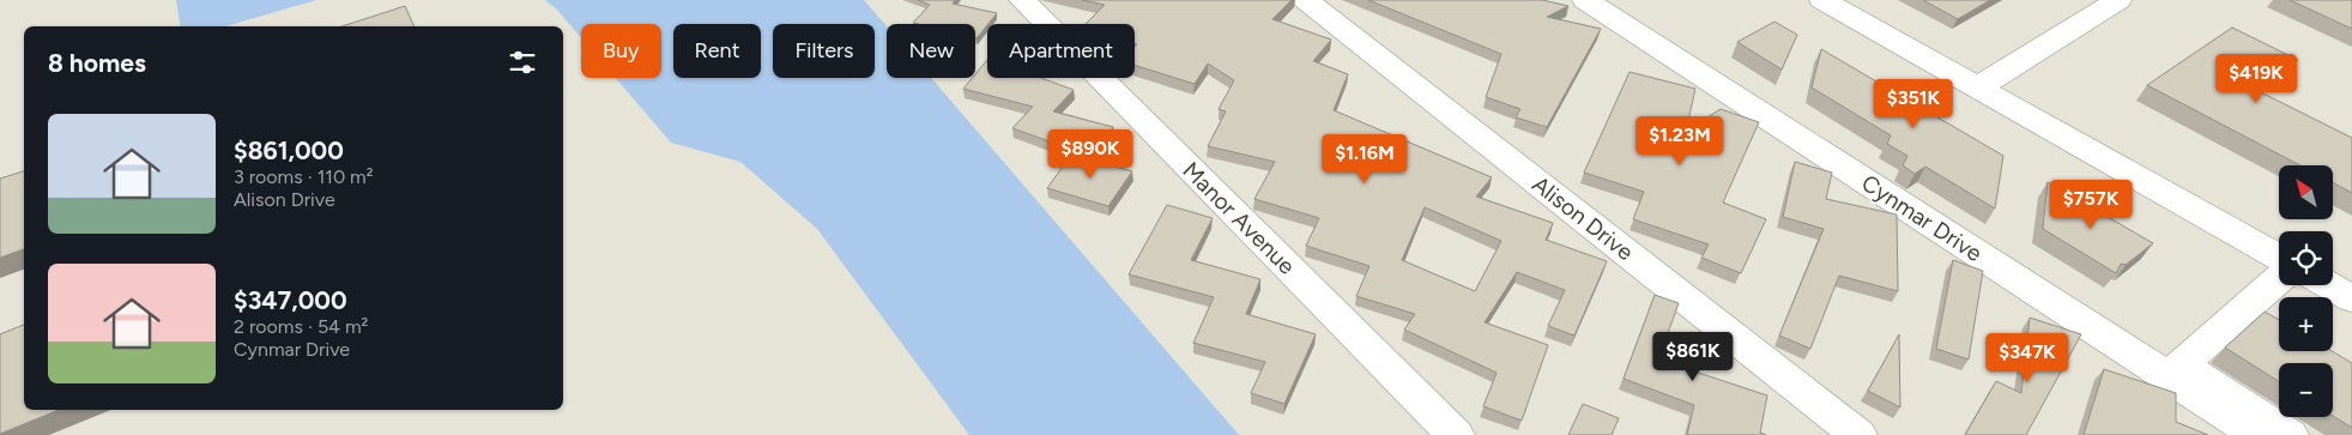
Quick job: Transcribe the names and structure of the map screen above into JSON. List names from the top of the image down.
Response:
{
  "streets": {
    "street": ["Manor Avenue", "Alison Drive", "Cynmar Drive"]
  },
  "north": "top left",
  "page": {
    "chip": [
      "Buy",
      "Rent",
      "Filters",
      "New",
      "Apartment"
    ],
    "heading": "8 homes",
    "price": [
      "$419K",
      "$351K",
      "$1.23M",
      "$890K",
      "$1.16M",
      "$757K",
      "$861K",
      "$347K"
    ],
    "list": [
      {
        "name": "$861,000",
        "note": "3 rooms · 110 m² · Alison Drive"
      },
      {
        "name": "$347,000",
        "note": "2 rooms · 54 m² · Cynmar Drive"
      }
    ],
    "map_buttons": ["+", "−"]
  }
}
